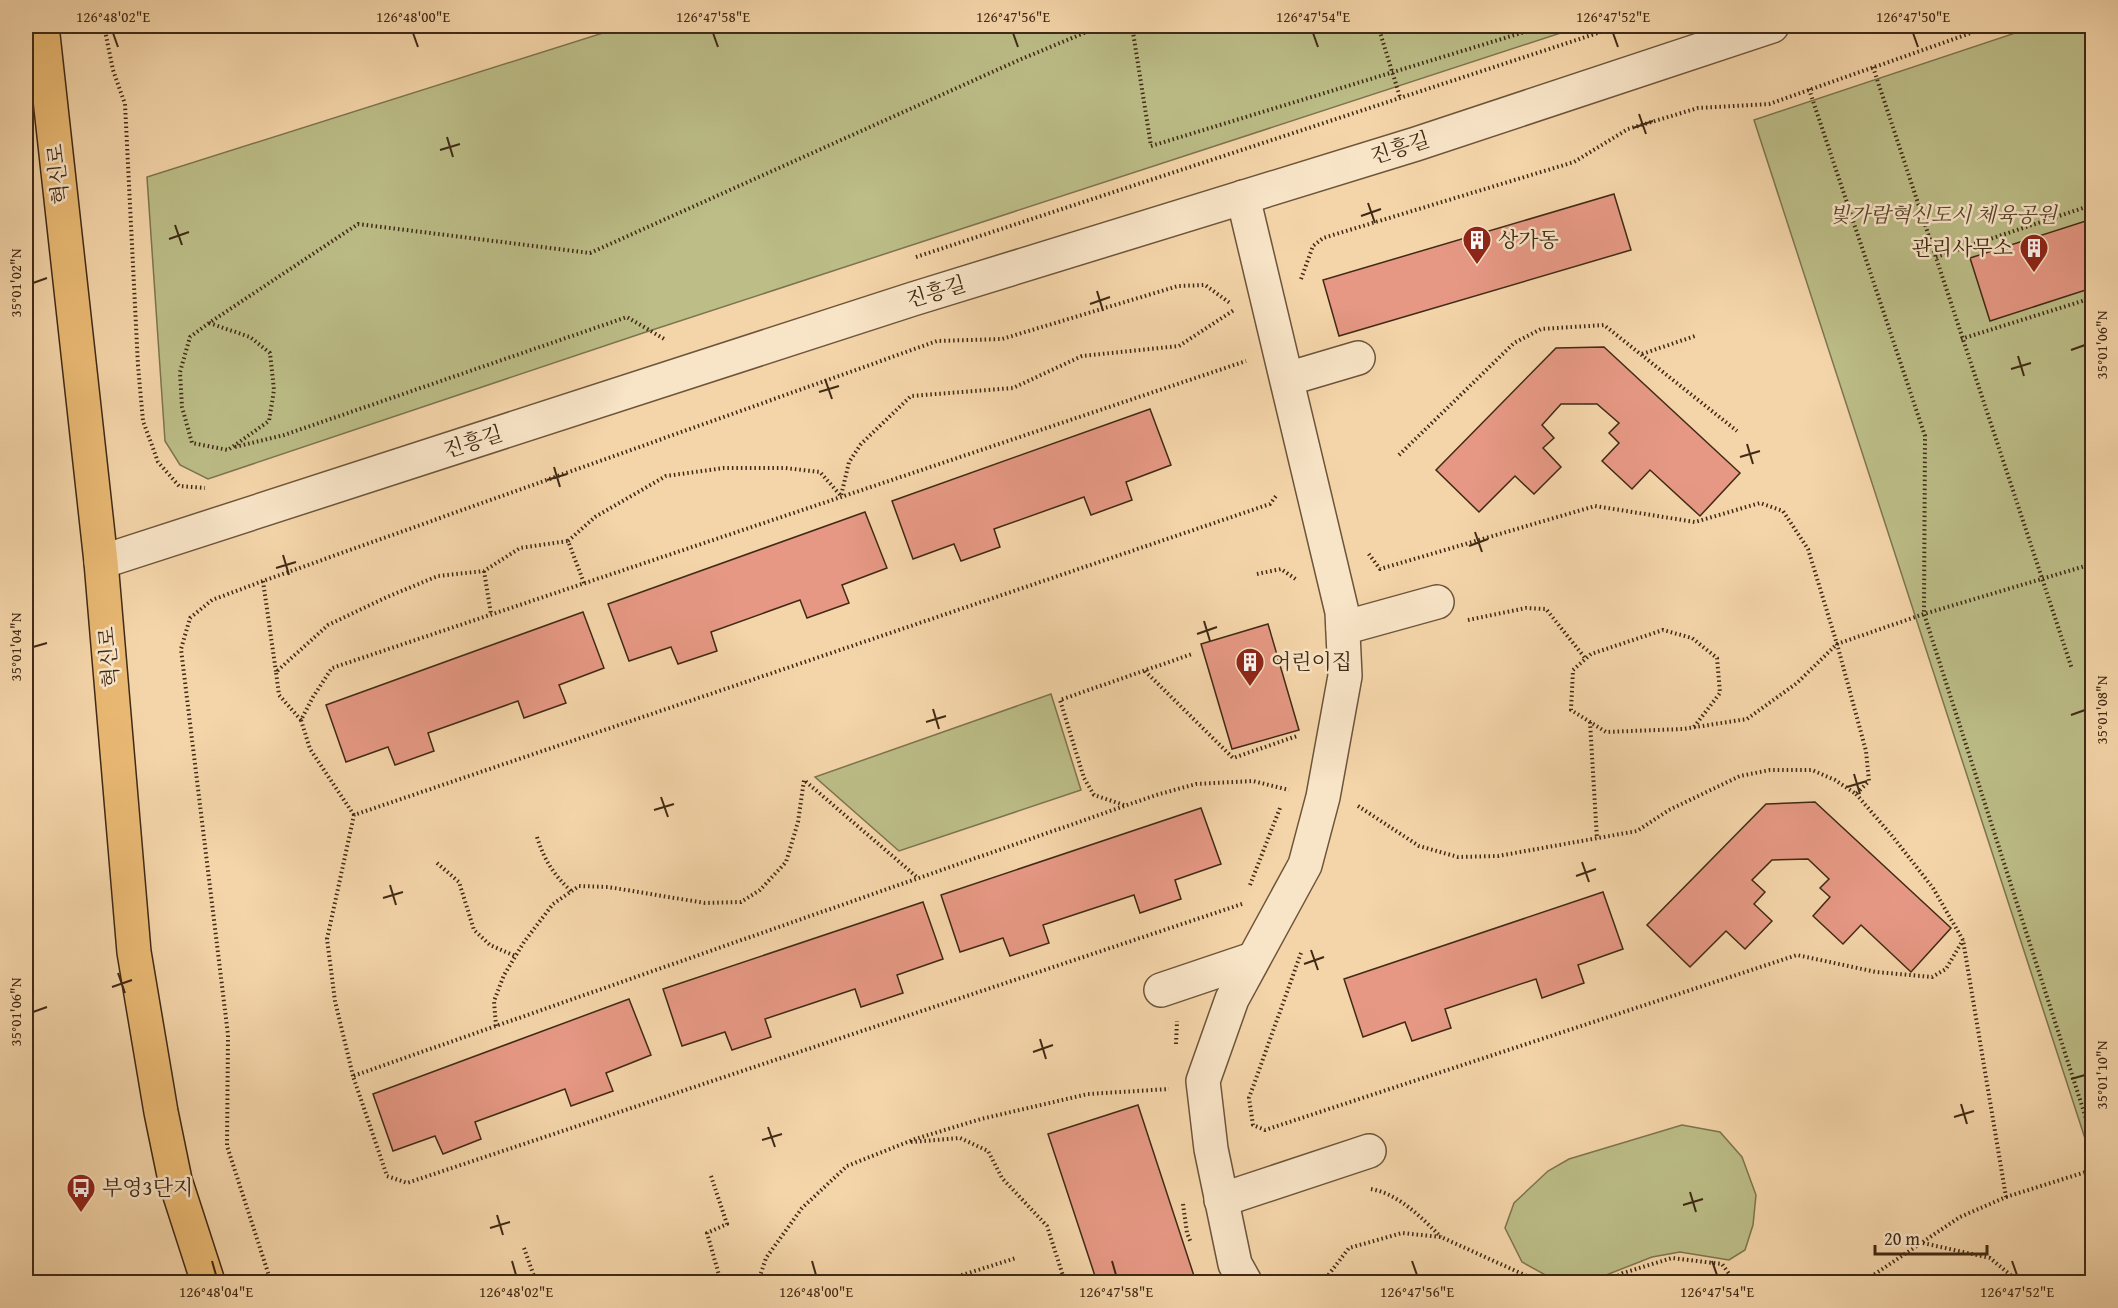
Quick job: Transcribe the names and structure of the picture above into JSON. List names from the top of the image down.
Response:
{
  "streets": {
    "main road": ["혁신로"],
    "street": ["진흥길"]
  },
  "crossings": [
    ["진흥길", "혁신로"]
  ],
  "parks": ["빛가람혁신도시 체육공원"],
  "places": {
    "building": ["상가동", "관리사무소", "어린이집"],
    "bus stop": ["부영3단지"]
  },
  "scale_bar": "20 m",
  "coordinates": [
    "126°48'02\"E",
    "126°48'00\"E",
    "126°47'58\"E",
    "126°47'56\"E",
    "126°47'54\"E",
    "126°47'52\"E",
    "126°47'50\"E",
    "35°01'02\"N",
    "35°01'06\"N",
    "35°01'04\"N",
    "35°01'08\"N",
    "35°01'10\"N",
    "126°48'04\"E"
  ]
}
